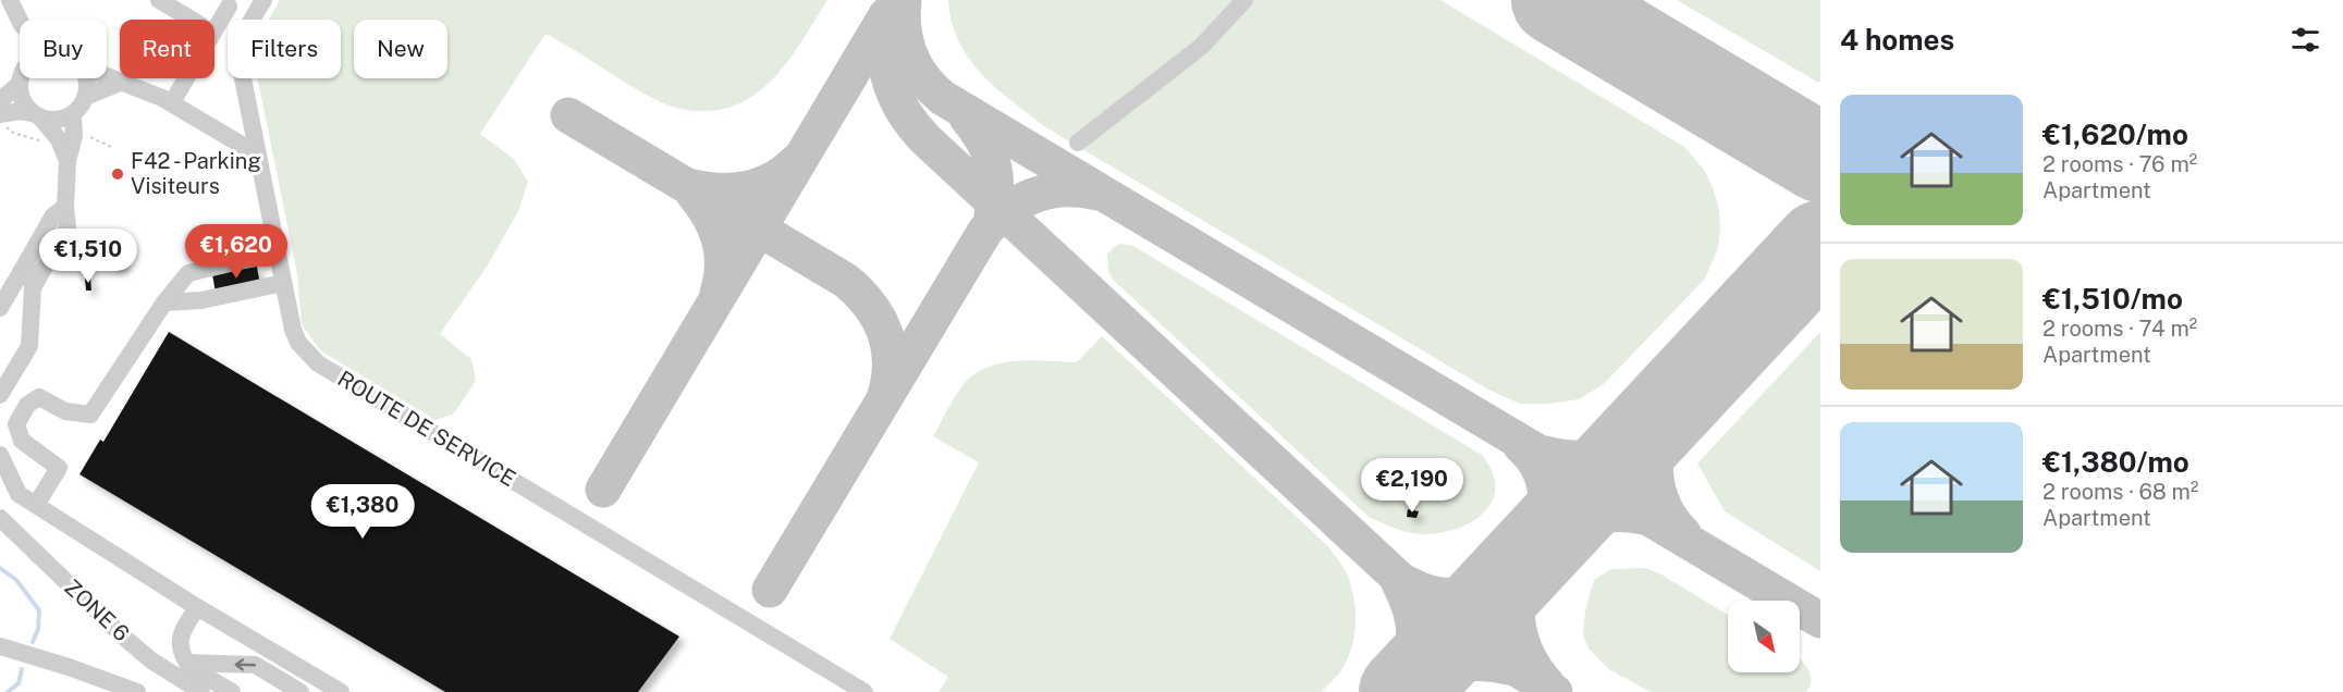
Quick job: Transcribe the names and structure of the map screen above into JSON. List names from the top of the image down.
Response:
{
  "streets": {
    "street": ["ROUTE DE SERVICE", "ZONE 6"]
  },
  "places": ["F42 - Parking Visiteurs"],
  "north": "bottom right",
  "page": {
    "heading": "4 homes",
    "chip": [
      "Buy",
      "Rent",
      "Filters",
      "New"
    ],
    "list": [
      {
        "name": "€1,620/mo",
        "note": "2 rooms · 76 m² · Apartment"
      },
      {
        "name": "€1,510/mo",
        "note": "2 rooms · 74 m² · Apartment"
      },
      {
        "name": "€1,380/mo",
        "note": "2 rooms · 68 m² · Apartment"
      }
    ],
    "price": [
      "€1,620",
      "€1,510",
      "€2,190",
      "€1,380"
    ]
  }
}
